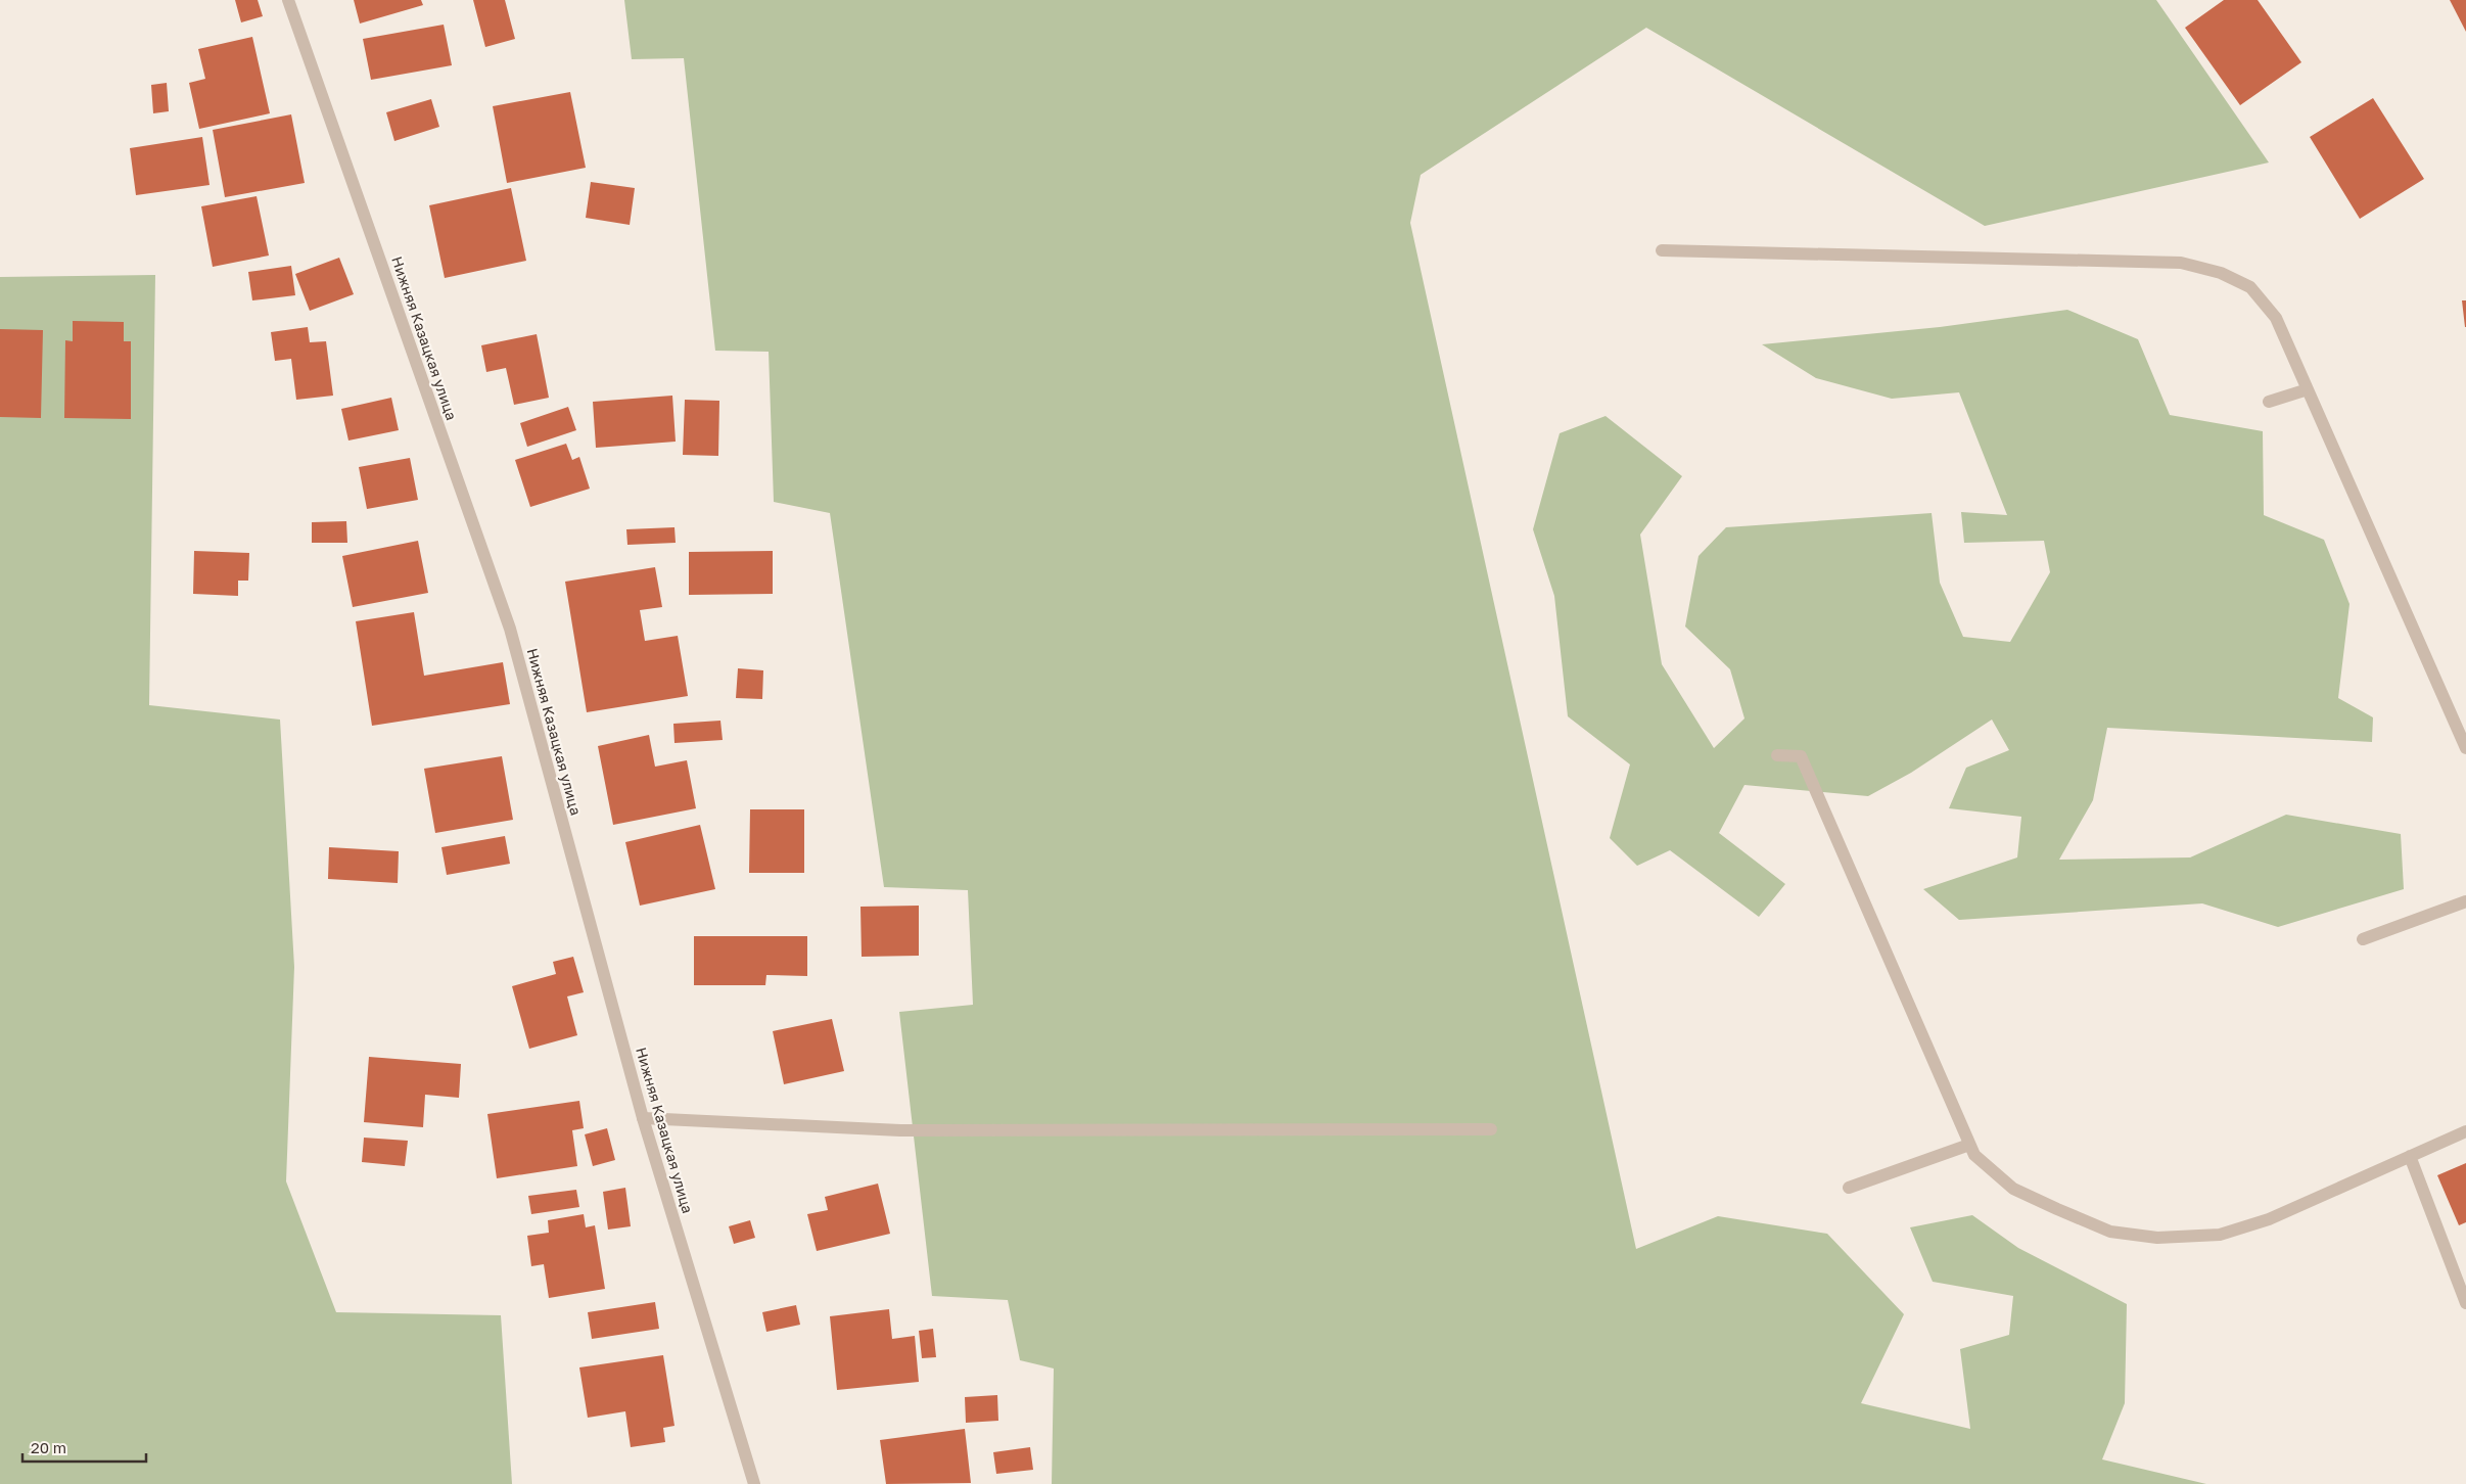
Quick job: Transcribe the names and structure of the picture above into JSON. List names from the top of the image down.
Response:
{
  "streets": {
    "street": ["Нижняя Казацкая улица"]
  },
  "scale_bar": "20 m"
}
